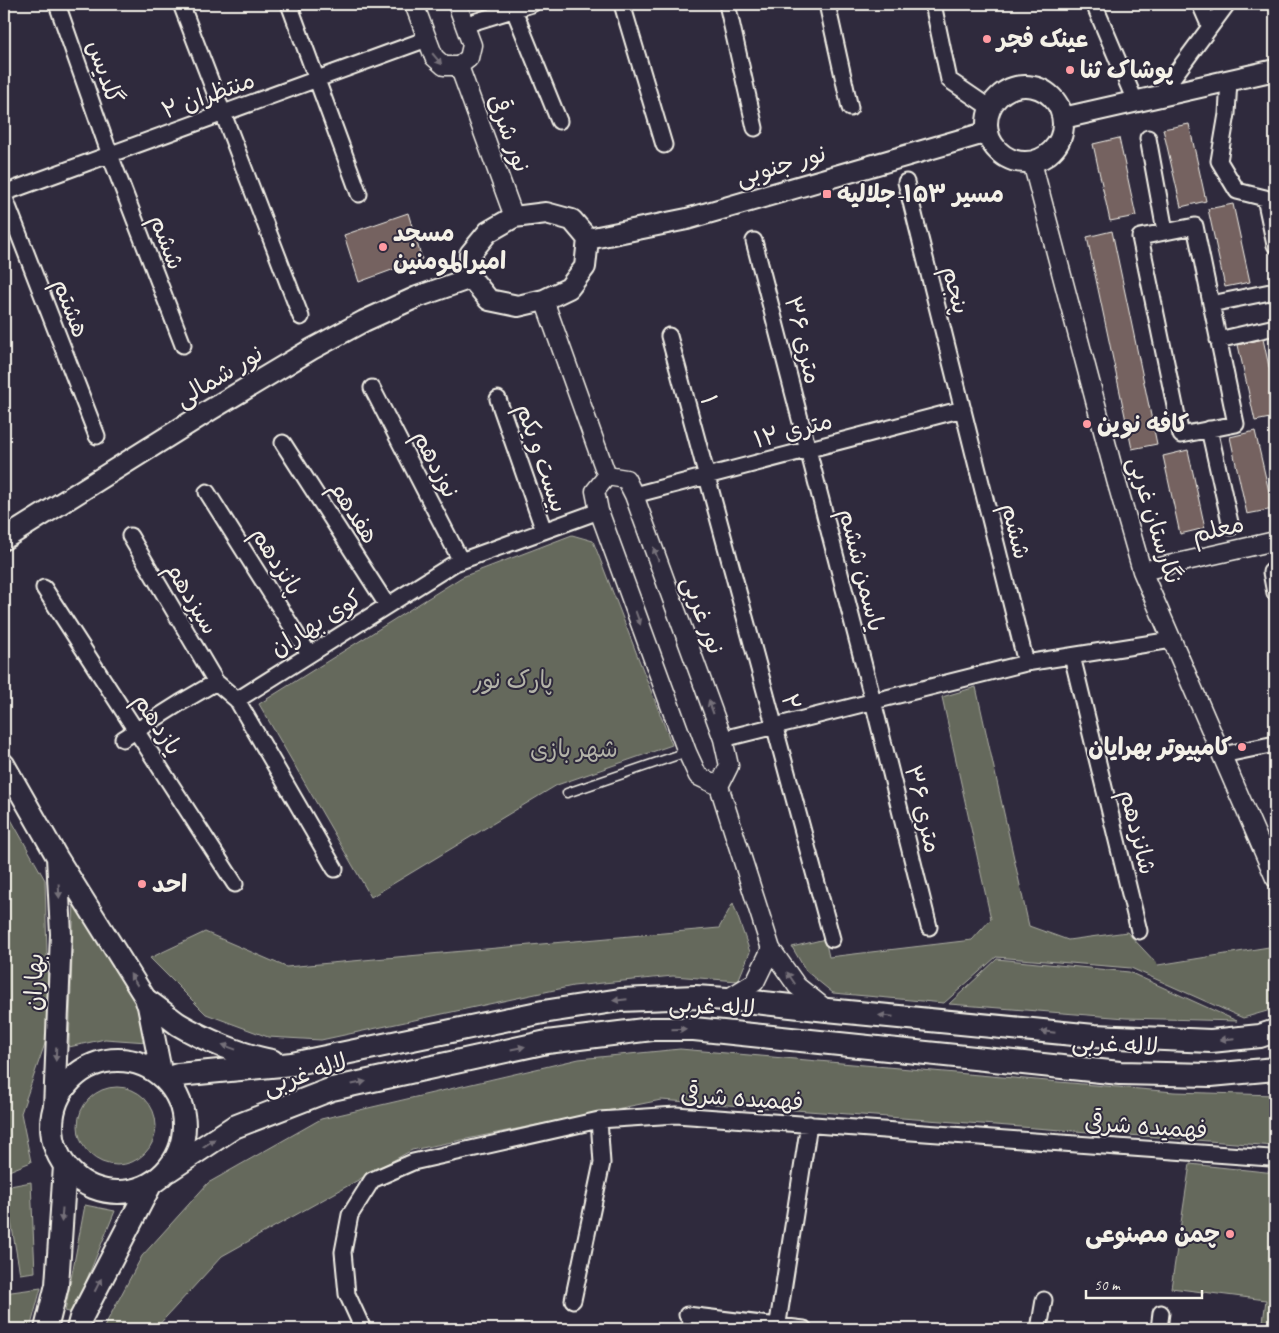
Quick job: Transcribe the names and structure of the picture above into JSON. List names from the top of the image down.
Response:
{
  "streets": {
    "main road": [
      "نور جنوبی",
      "نور شمالی",
      "بهاران",
      "لاله غربی"
    ],
    "street": [
      "گلدیس",
      "منتظران ۲",
      "نور شرقی",
      "ششم",
      "پنجم",
      "هشتم",
      "۳۶ متری",
      "۱",
      "۱۲ متری",
      "بیست و یکم",
      "نوزدهم",
      "هفدهم",
      "نگارستان غربی",
      "معلم",
      "پانزدهم",
      "یاسمن ششم",
      "سیزدهم",
      "نور غربی",
      "کوی بهاران",
      "۲",
      "یازدهم",
      "شانزدهم",
      "فهمیده شرقی"
    ]
  },
  "crossings": [
    ["گلدیس", "منتظران ۲"],
    ["گلدیس", "ششم"],
    ["منتظران ۲", "ششم"],
    ["منتظران ۲", "هشتم"],
    ["نور شرقی", "نور جنوبی"],
    ["نور شرقی", "نور شمالی"],
    ["نور جنوبی", "نور شمالی"],
    ["نور جنوبی", "نگارستان غربی"],
    ["ششم", "پنجم"],
    ["ششم", "۱۲ متری"],
    ["پنجم", "۱۲ متری"],
    ["۳۶ متری", "۱۲ متری"],
    ["۳۶ متری", "یاسمن ششم"],
    ["۱", "۱۲ متری"],
    ["۱", "۲"],
    ["۱۲ متری", "یاسمن ششم"],
    ["۱۲ متری", "نور غربی"],
    ["۱۲ متری", "۲"],
    ["بیست و یکم", "کوی بهاران"],
    ["نوزدهم", "کوی بهاران"],
    ["هفدهم", "کوی بهاران"],
    ["نگارستان غربی", "معلم"],
    ["پانزدهم", "کوی بهاران"],
    ["سیزدهم", "کوی بهاران"],
    ["بهاران", "لاله غربی"]
  ],
  "parks": ["پارک نور", "شهر بازی"],
  "places": {
    "other": [
      "عینک فجر",
      "پوشاک ثنا",
      "مسجد امیرالمومنین",
      "کافه نوین",
      "کامپیوتر بهرایان",
      "احد",
      "چمن مصنوعی"
    ],
    "transit": ["مسیر ۱۵۳-جلالیه"]
  },
  "scale_bar": "50 m"
}
